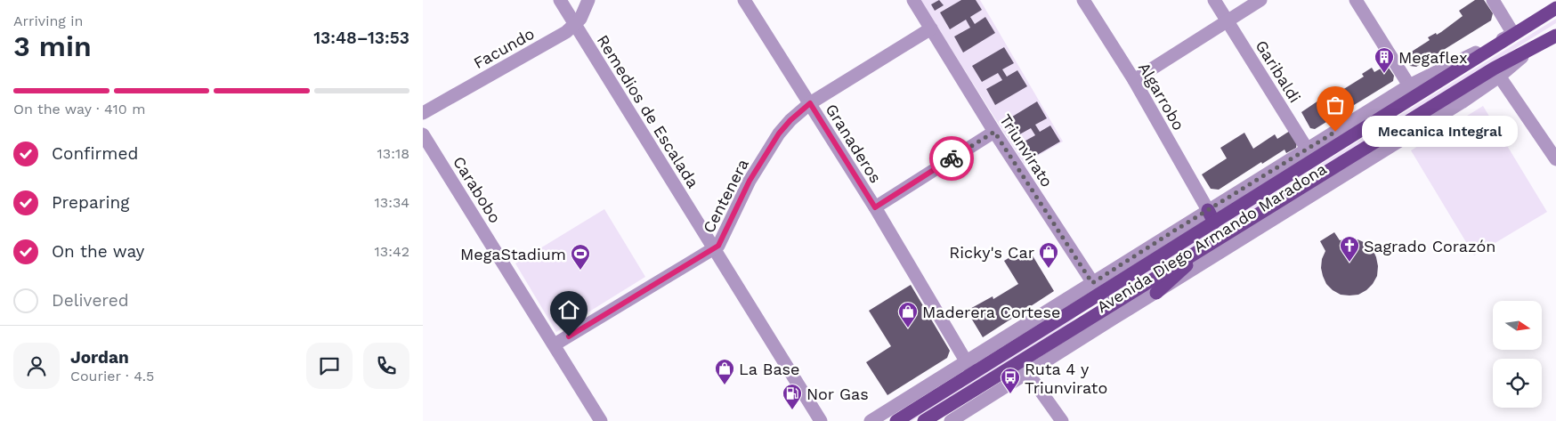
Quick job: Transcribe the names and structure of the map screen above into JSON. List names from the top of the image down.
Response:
{
  "streets": {
    "main road": ["Avenida Diego Armando Maradona"],
    "street": [
      "Facundo",
      "Garibaldi",
      "Algarrobo",
      "Remedios de Escalada",
      "Granaderos",
      "Triunvirato",
      "Carabobo",
      "Centenera"
    ]
  },
  "crossings": [
    ["Facundo", "Remedios de Escalada"],
    ["Garibaldi", "Avenida Diego Armando Maradona"],
    ["Algarrobo", "Avenida Diego Armando Maradona"],
    ["Remedios de Escalada", "Centenera"],
    ["Granaderos", "Centenera"],
    ["Granaderos", "Avenida Diego Armando Maradona"],
    ["Triunvirato", "Centenera"],
    ["Triunvirato", "Avenida Diego Armando Maradona"],
    ["Carabobo", "Centenera"]
  ],
  "places": {
    "building": ["Megaflex"],
    "other": ["Mecanica Integral"],
    "church": ["Sagrado Corazón"],
    "shop": ["Ricky's Car", "Maderera Cortese", "La Base"],
    "sports": ["MegaStadium"],
    "bus stop": ["Ruta 4 y Triunvirato"],
    "fuel station": ["Nor Gas"]
  },
  "north": "right",
  "page": {
    "heading": ["3 min", "Arriving in", "13:48–13:53"],
    "panel": ["Jordan", "Courier · 4.5"],
    "bar": "On the way · 410 m",
    "bubble": "Mecanica Integral",
    "list": [
      ["Confirmed", "13:18"],
      ["Preparing", "13:34"],
      ["On the way", "13:42"],
      "Delivered"
    ]
  }
}
